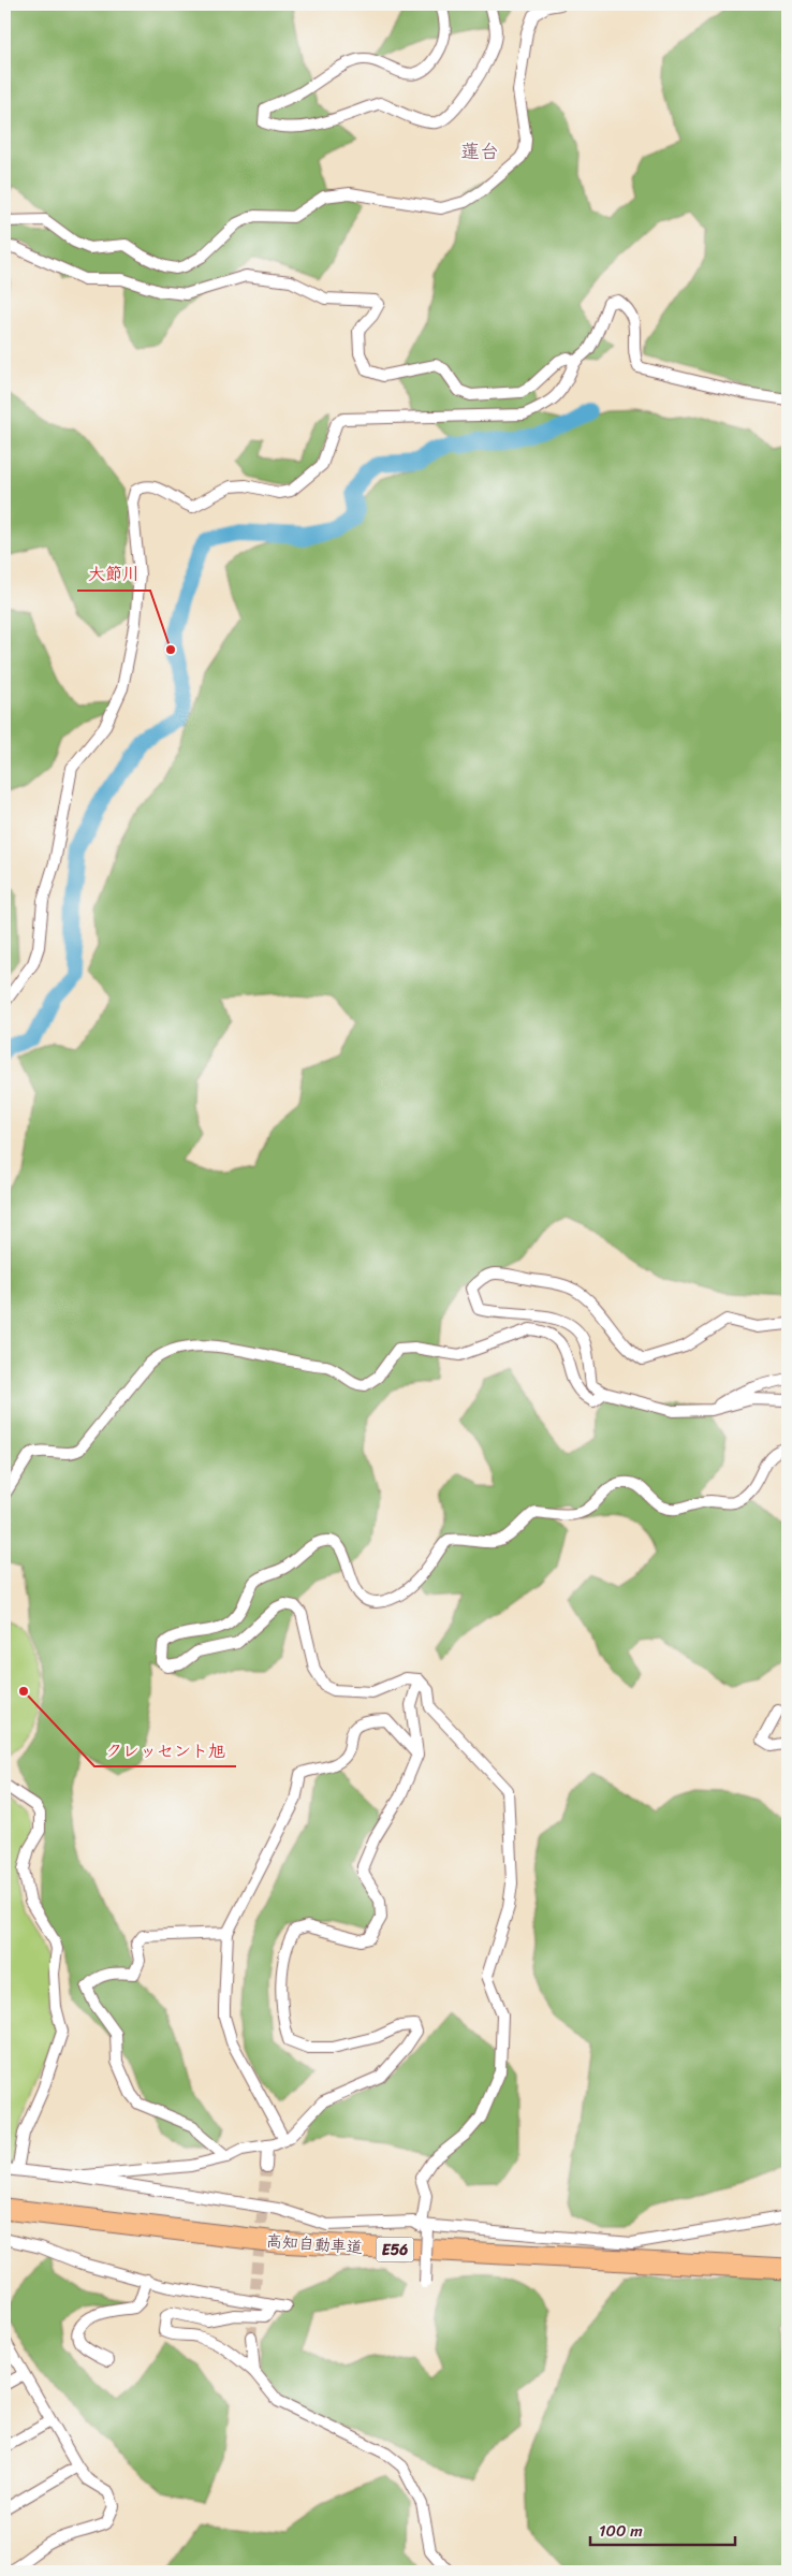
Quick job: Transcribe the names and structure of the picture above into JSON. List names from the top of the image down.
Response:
{
  "streets": {
    "highway": ["高知自動車道", "E56"]
  },
  "districts": ["蓮台"],
  "places": ["大節川", "クレッセント旭"],
  "scale_bar": "100 m"
}
